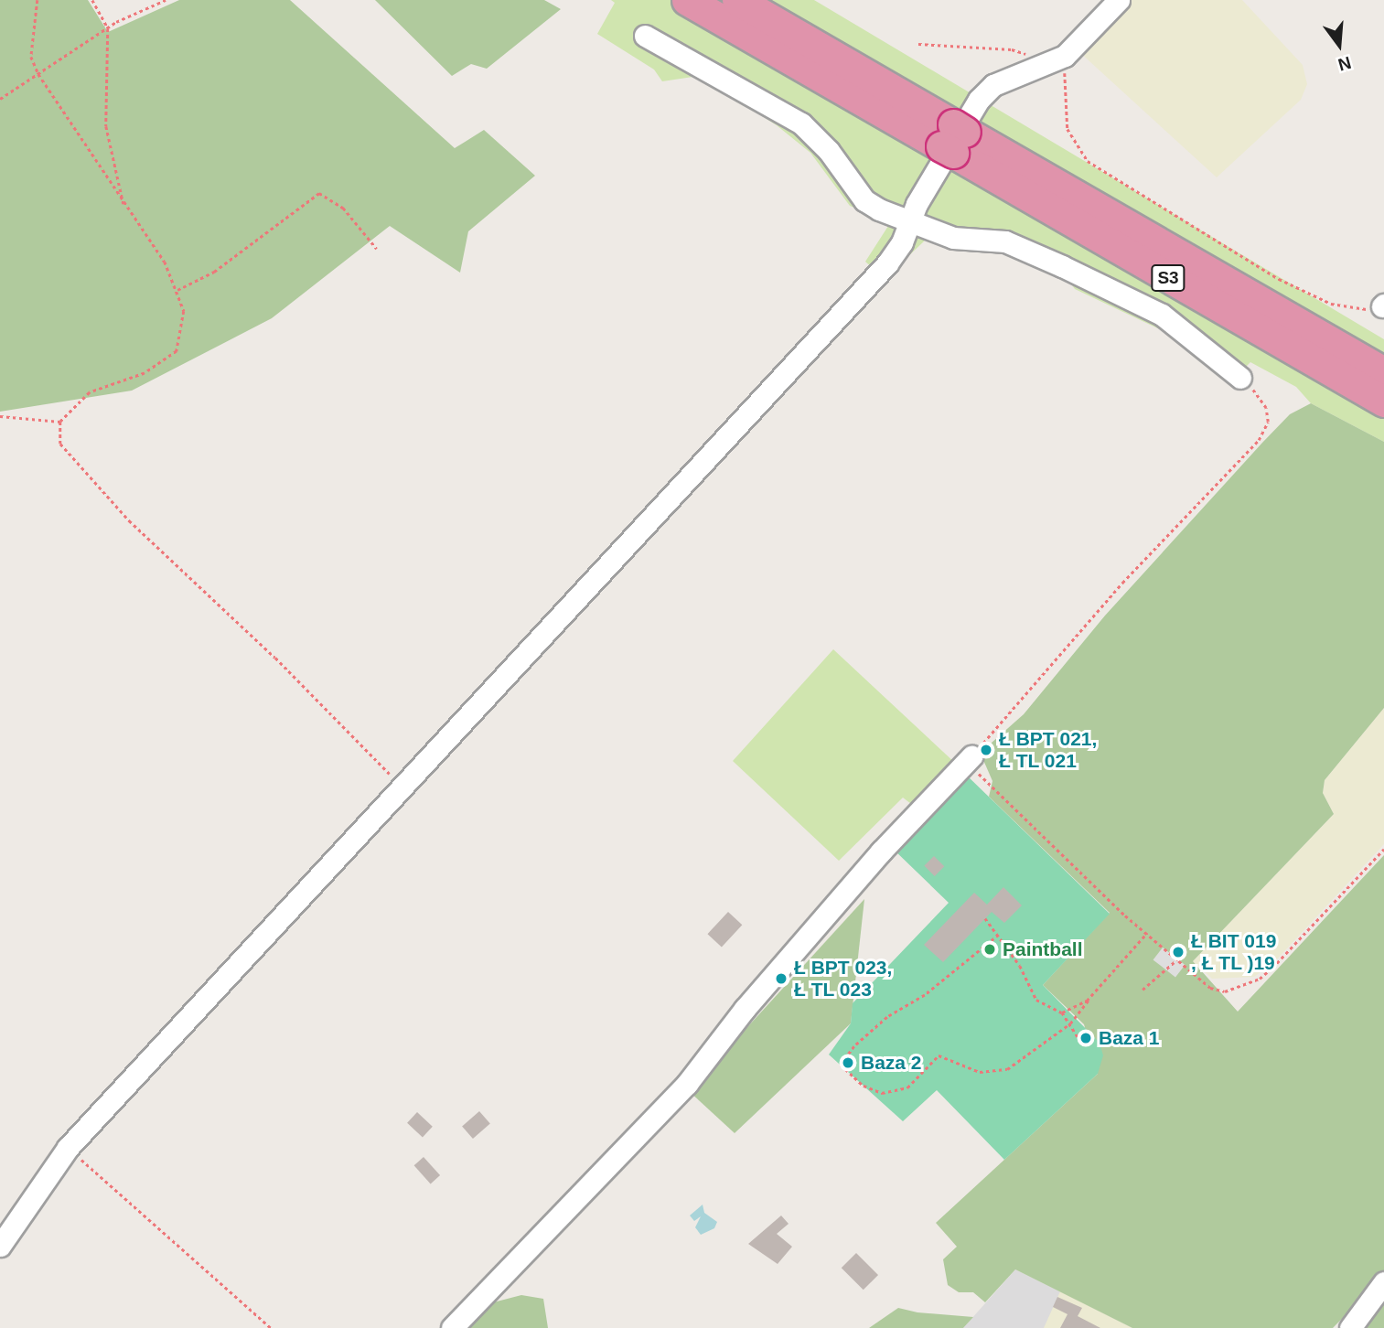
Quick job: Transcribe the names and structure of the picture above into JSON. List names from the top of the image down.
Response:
{
  "streets": {
    "highway": ["S3"]
  },
  "places": [
    "Ł BPT 021, Ł TL 021",
    "Paintball",
    "Ł BIT 019 , Ł TL )19",
    "Ł BPT 023, Ł TL 023",
    "Baza 1",
    "Baza 2"
  ],
  "north": "bottom"
}
